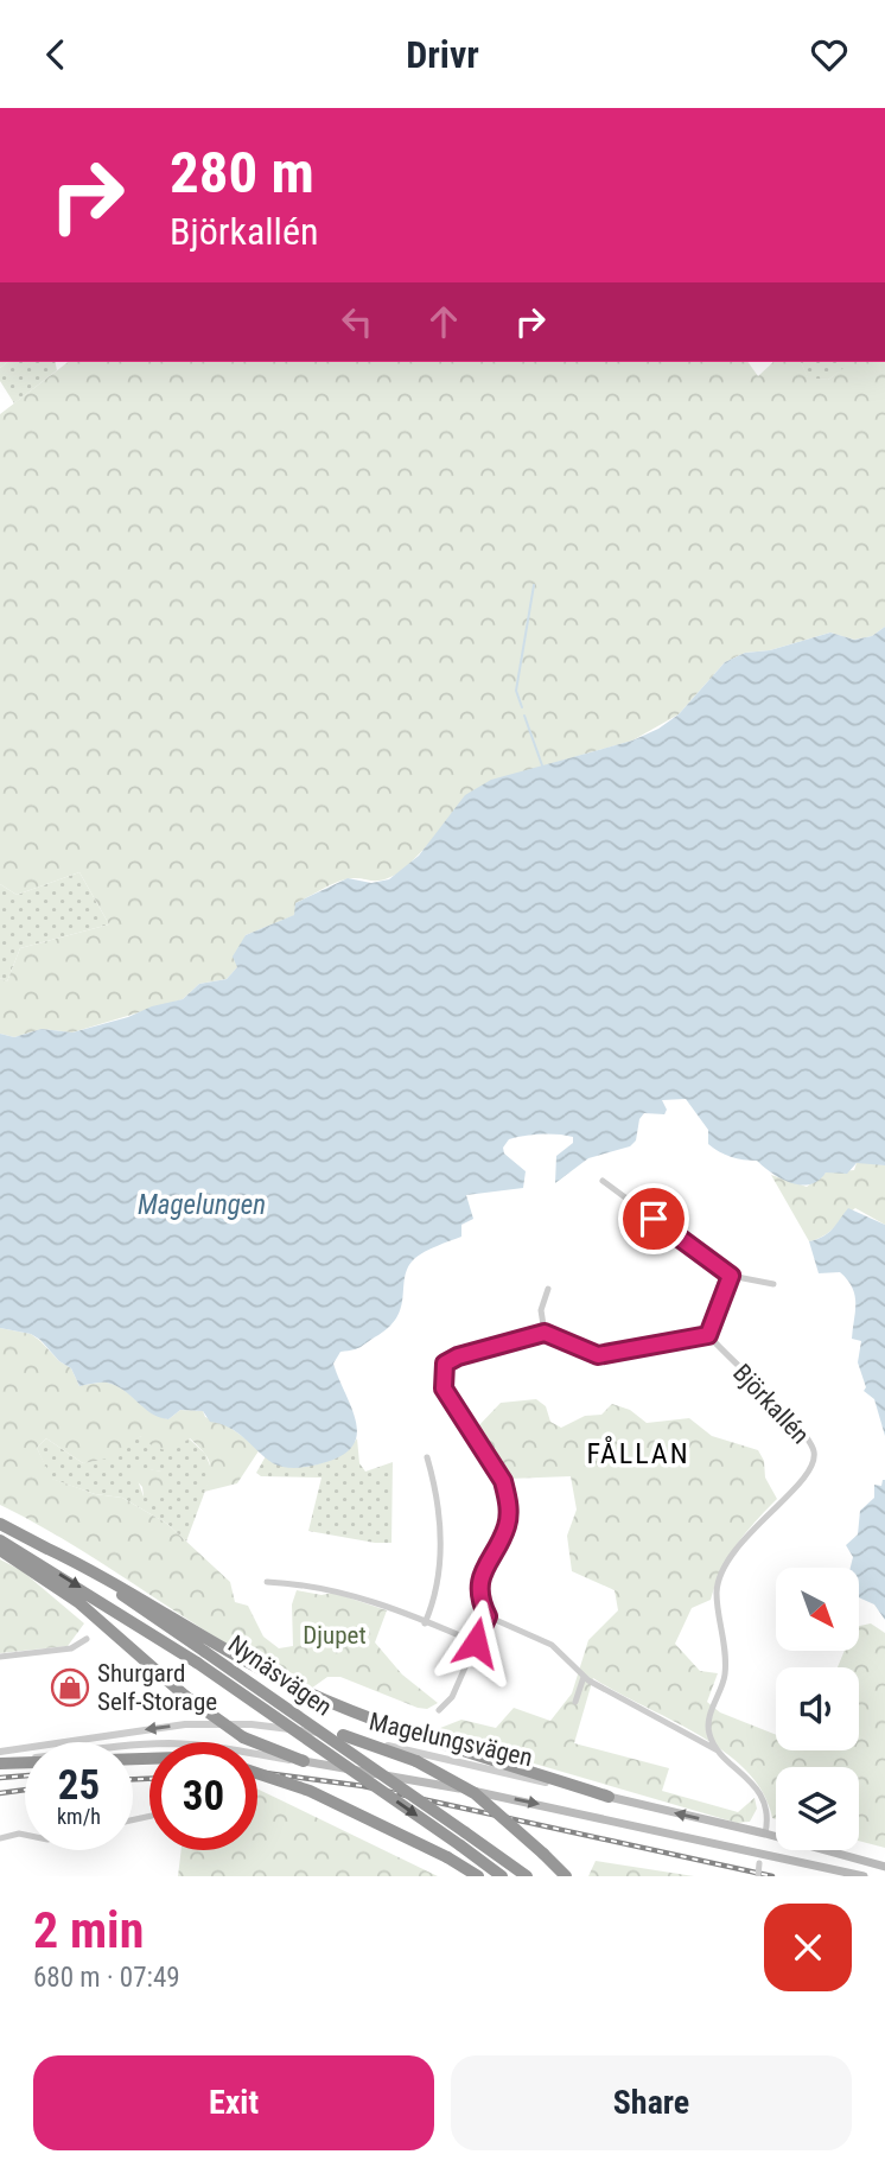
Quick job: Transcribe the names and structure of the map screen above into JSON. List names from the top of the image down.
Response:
{
  "streets": {
    "highway": ["Nynäsvägen"],
    "main road": ["Magelungsvägen"],
    "street": ["Björkallén"]
  },
  "districts": ["FÅLLAN"],
  "water": ["Magelungen"],
  "parks": ["Djupet"],
  "places": {
    "shop": ["Shurgard Self-Storage"]
  },
  "north": "bottom right",
  "page": {
    "header": "Drivr",
    "turn": ["280 m", "Björkallén"],
    "speed": "25 km/h",
    "limit": "30",
    "heading": ["2 min", "680 m · 07:49"],
    "buttons": ["Exit", "Share"]
  }
}
